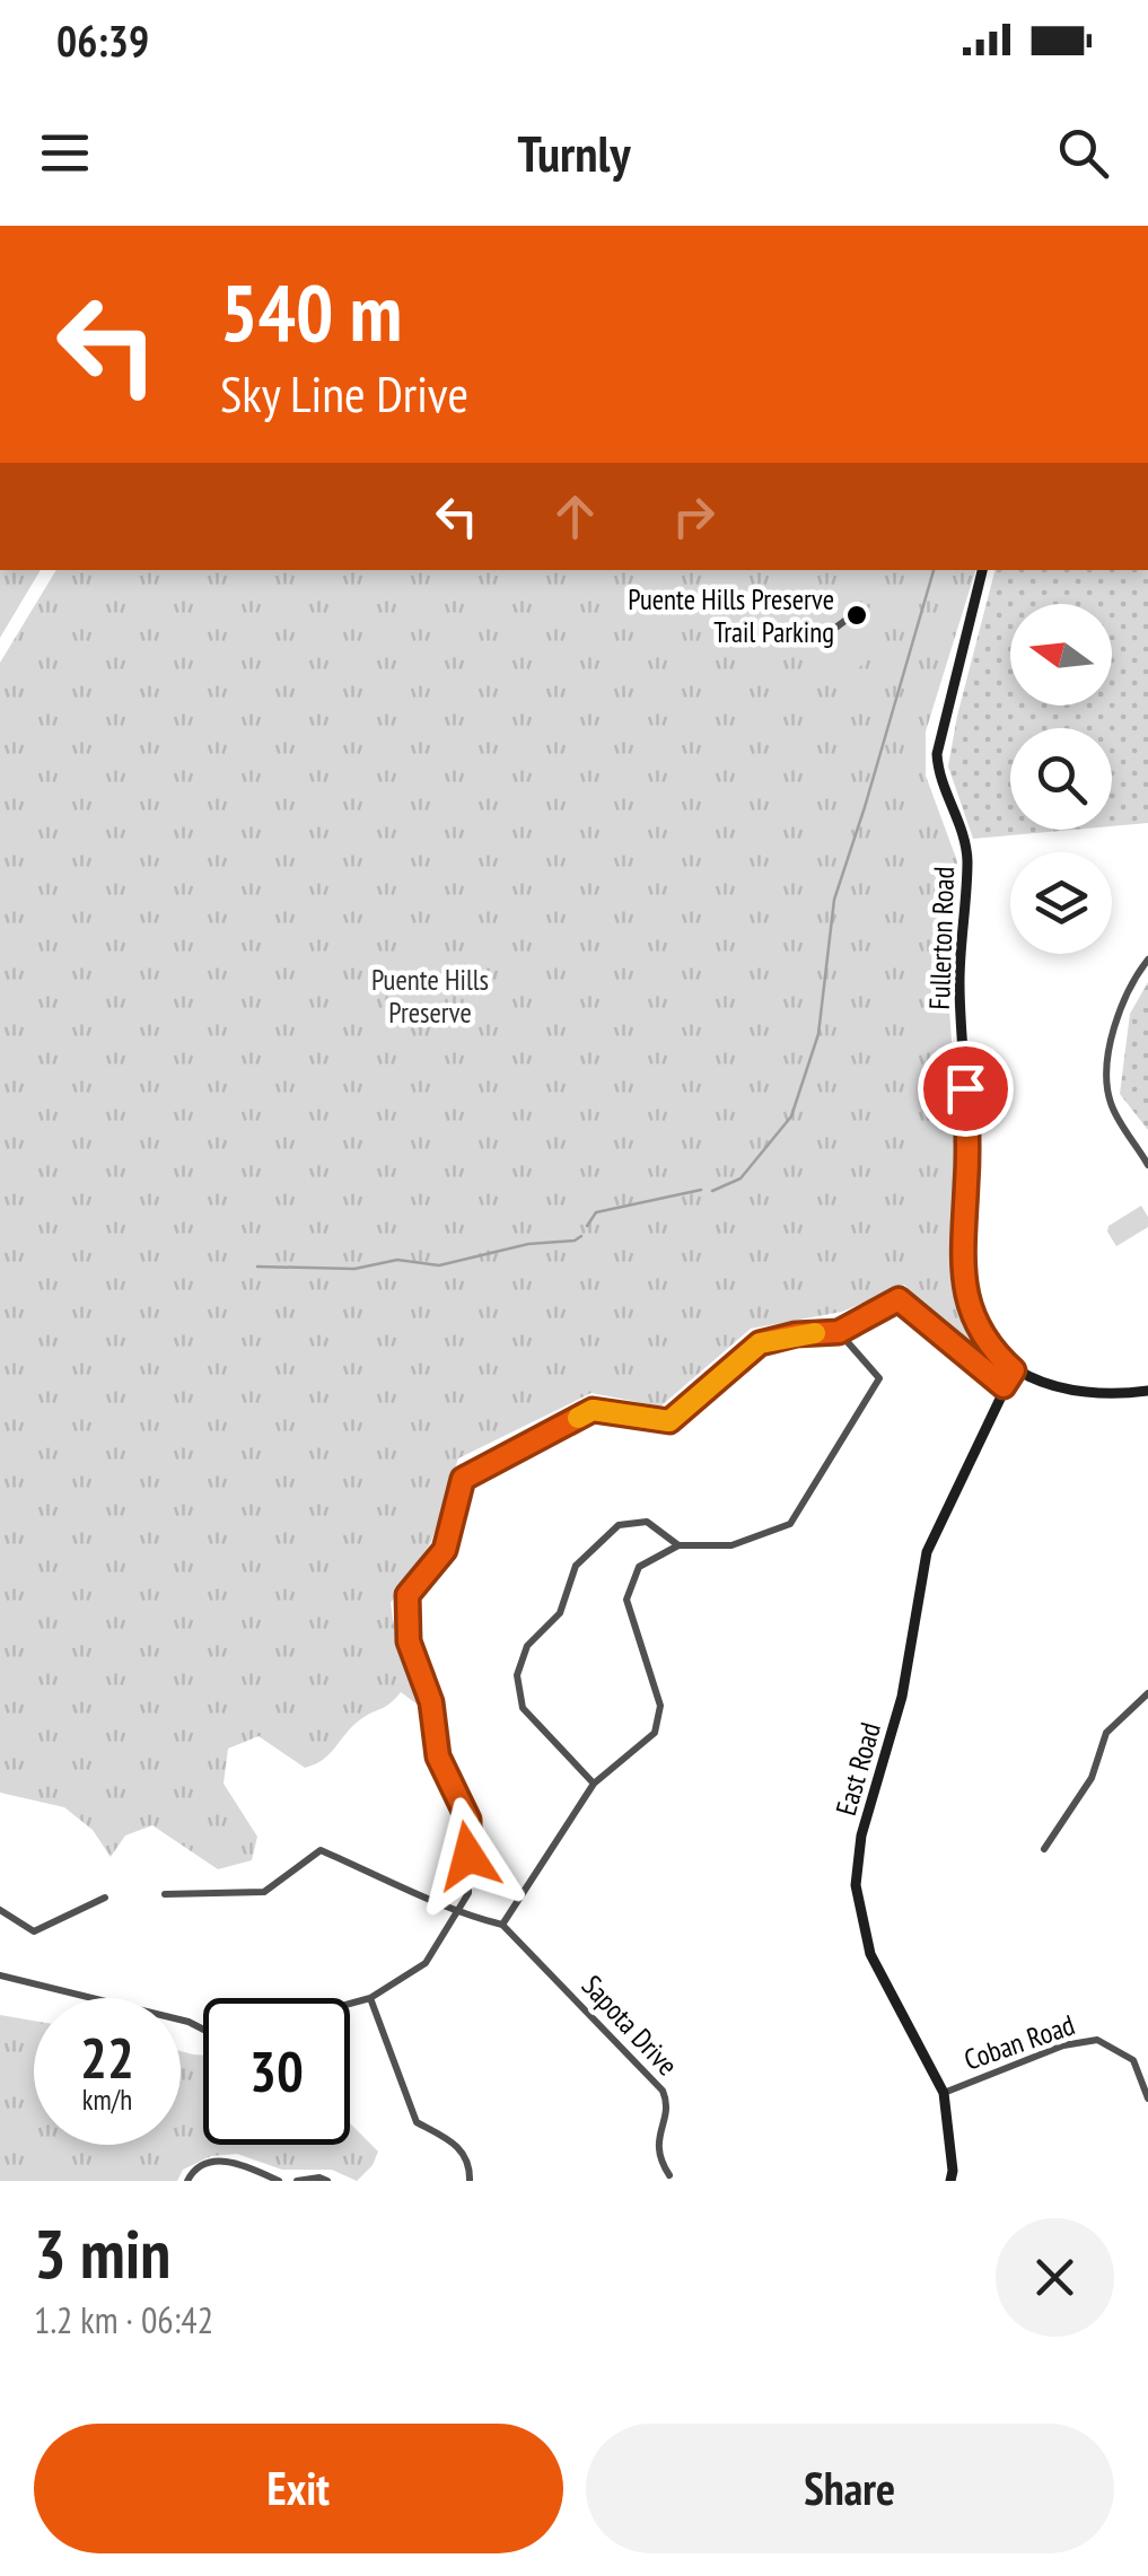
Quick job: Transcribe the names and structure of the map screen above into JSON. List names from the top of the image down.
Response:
{
  "streets": {
    "street": [
      "Fullerton Road",
      "East Road",
      "Sapota Drive",
      "Coban Road"
    ]
  },
  "crossings": [
    ["Fullerton Road", "East Road"],
    ["East Road", "Coban Road"]
  ],
  "parks": ["Puente Hills Preserve"],
  "places": ["Puente Hills Preserve Trail Parking"],
  "north": "left",
  "page": {
    "status": "06:39",
    "header": "Turnly",
    "turn": ["540 m", "Sky Line Drive"],
    "speed": "22 km/h",
    "limit": "30",
    "heading": ["3 min", "1.2 km · 06:42"],
    "buttons": ["Exit", "Share"]
  }
}
